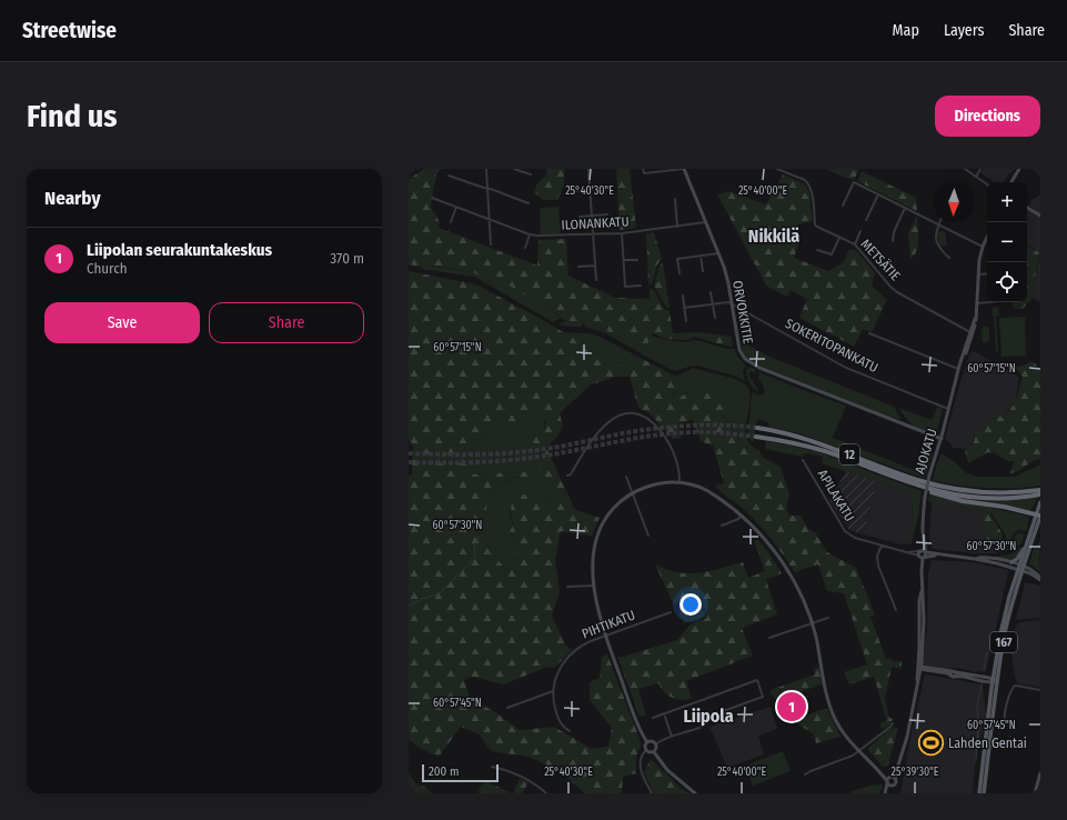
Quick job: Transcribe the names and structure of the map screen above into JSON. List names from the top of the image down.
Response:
{
  "streets": {
    "highway": ["12"],
    "main road": ["167"],
    "street": [
      "ILONANKATU",
      "METSÄTIE",
      "ORVOKKITIE",
      "SOKERITOPANKATU",
      "AJOKATU",
      "APILAKATU",
      "PIHTIKATU"
    ]
  },
  "crossings": [
    ["ILONANKATU", "ORVOKKITIE"],
    ["METSÄTIE", "AJOKATU"],
    ["ORVOKKITIE", "SOKERITOPANKATU"],
    ["ORVOKKITIE", "AJOKATU"],
    ["SOKERITOPANKATU", "AJOKATU"],
    ["AJOKATU", "APILAKATU"],
    ["APILAKATU", "167"]
  ],
  "districts": ["Nikkilä", "Liipola"],
  "places": {
    "sports": ["Lahden Gentai"]
  },
  "scale_bar": "200 m",
  "north": "bottom",
  "page": {
    "header": "Streetwise",
    "nav": ["Map", "Layers", "Share"],
    "buttons": [
      "Directions",
      ["Save", "Share"]
    ],
    "title": "Find us",
    "heading": "Nearby",
    "map_buttons": ["+", "−"],
    "list": [
      {
        "mark": "1",
        "name": "Liipolan seurakuntakeskus",
        "note": "Church",
        "value": "370 m"
      }
    ],
    "pins": "1",
    "scale": "200 m"
  },
  "coordinates": [
    "25°40'30\"E",
    "25°40'00\"E",
    "60°57'15\"N",
    "60°57'30\"N",
    "60°57'45\"N",
    "25°39'30\"E"
  ]
}
